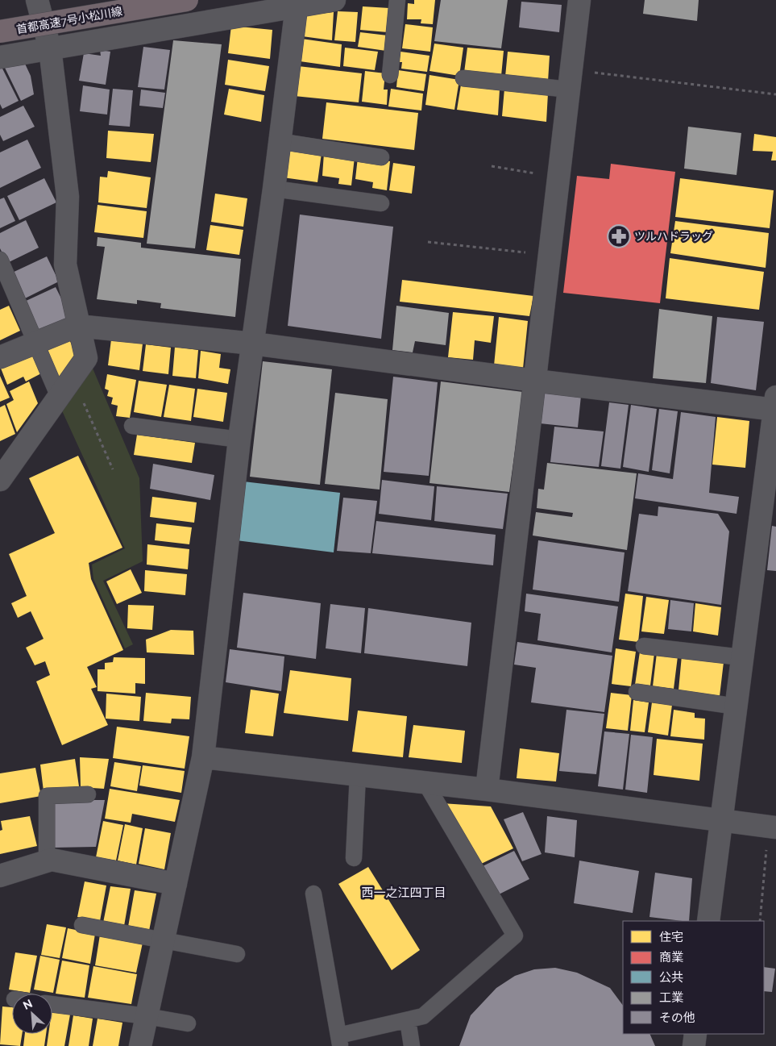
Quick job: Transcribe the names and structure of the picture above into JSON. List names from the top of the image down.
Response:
{
  "streets": {
    "highway": ["首都高速7号小松川線"]
  },
  "districts": ["西一之江四丁目"],
  "places": {
    "pharmacy": ["ツルハドラッグ"]
  },
  "legend": [
    "住宅",
    "商業",
    "公共",
    "工業",
    "その他"
  ],
  "north": "top left"
}
